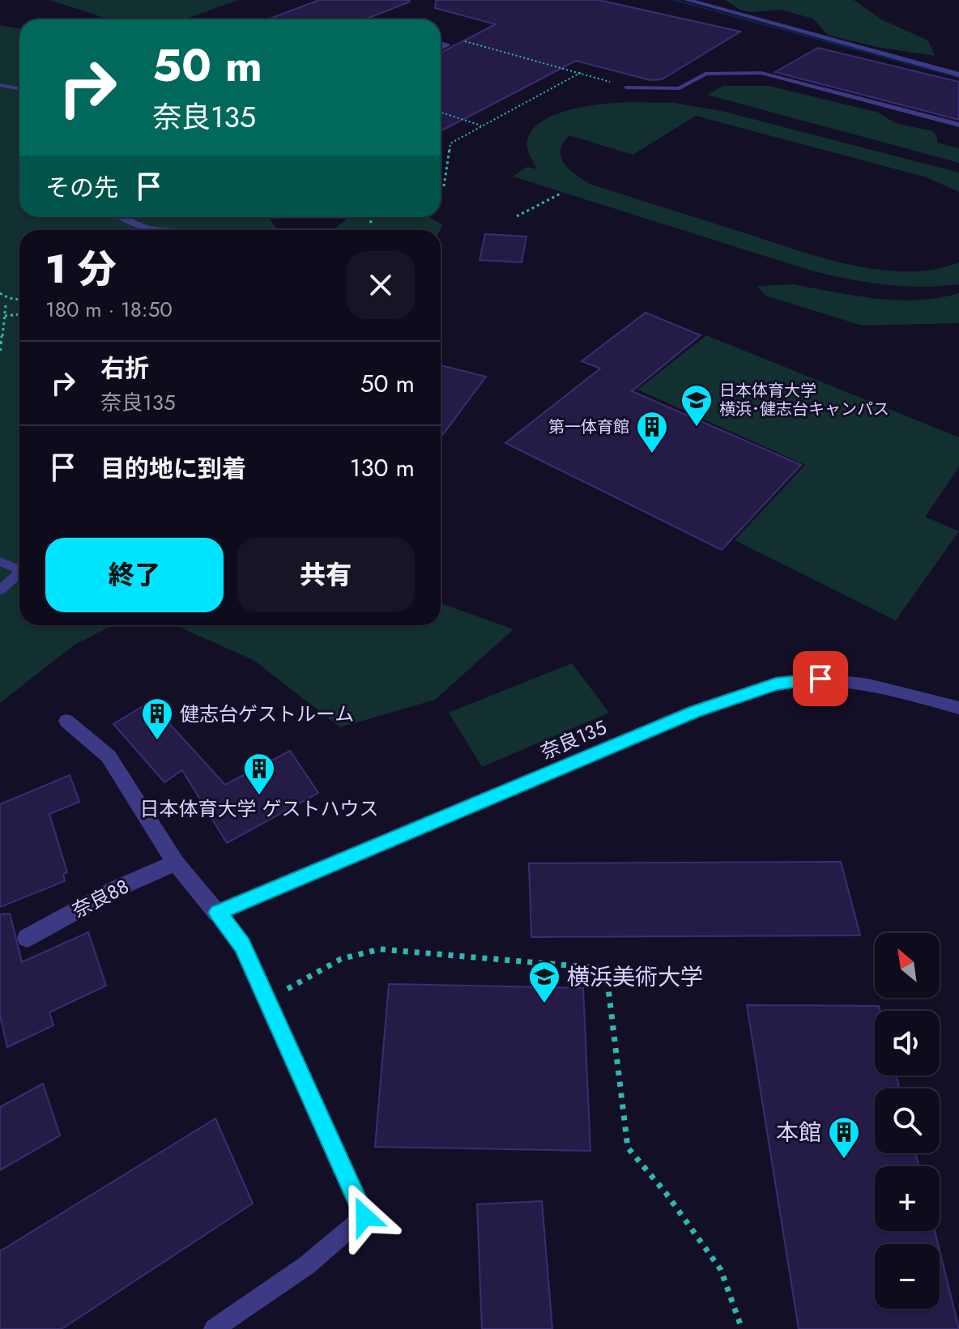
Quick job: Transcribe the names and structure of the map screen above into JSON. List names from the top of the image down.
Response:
{
  "streets": {
    "street": ["奈良135", "奈良88"]
  },
  "places": {
    "school or university": ["日本体育大学 横浜･健志台キャンパス", "横浜美術大学"],
    "building": [
      "第一体育館",
      "健志台ゲストルーム",
      "日本体育大学 ゲストハウス",
      "本館"
    ]
  },
  "north": "top left",
  "page": {
    "turn": ["50 m", "奈良135"],
    "then": "その先",
    "heading": ["1 分", "180 m · 18:50"],
    "list": [
      {
        "name": "右折",
        "note": "奈良135",
        "value": "50 m"
      },
      {
        "name": "目的地に到着",
        "value": "130 m"
      }
    ],
    "buttons": ["終了", "共有"],
    "map_buttons": ["+", "−"]
  }
}
